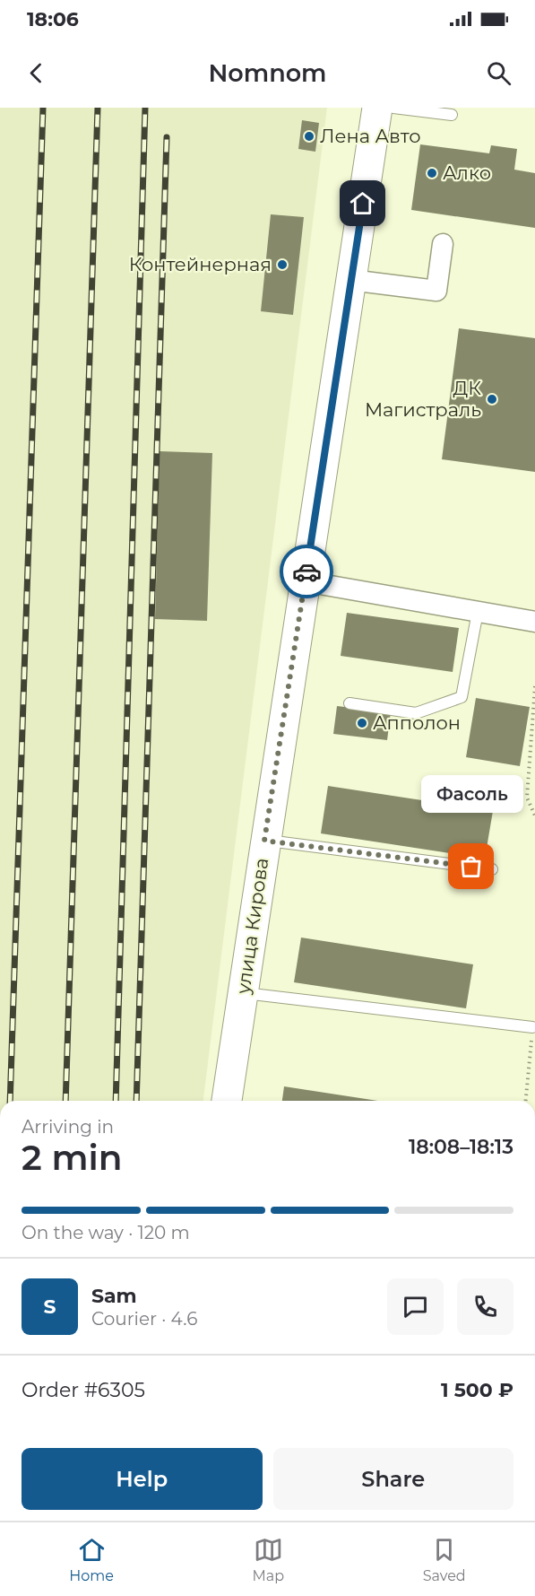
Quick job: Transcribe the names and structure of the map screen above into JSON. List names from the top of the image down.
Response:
{
  "streets": {
    "main road": ["улица Кирова"]
  },
  "places": [
    "Лена Авто",
    "Алко",
    "Контейнерная",
    "ДК Магистраль",
    "Апполон",
    "Фасоль"
  ],
  "page": {
    "status": "18:06",
    "header": "Nomnom",
    "bubble": "Фасоль",
    "heading": ["2 min", "Arriving in", "18:08–18:13"],
    "panel": [
      "Sam",
      "Courier · 4.6",
      "Order #6305",
      "1 500 ₽"
    ],
    "bar": "On the way · 120 m",
    "round": "S",
    "buttons": ["Help", "Share"],
    "tabs": ["Home", "Map", "Saved"]
  }
}
